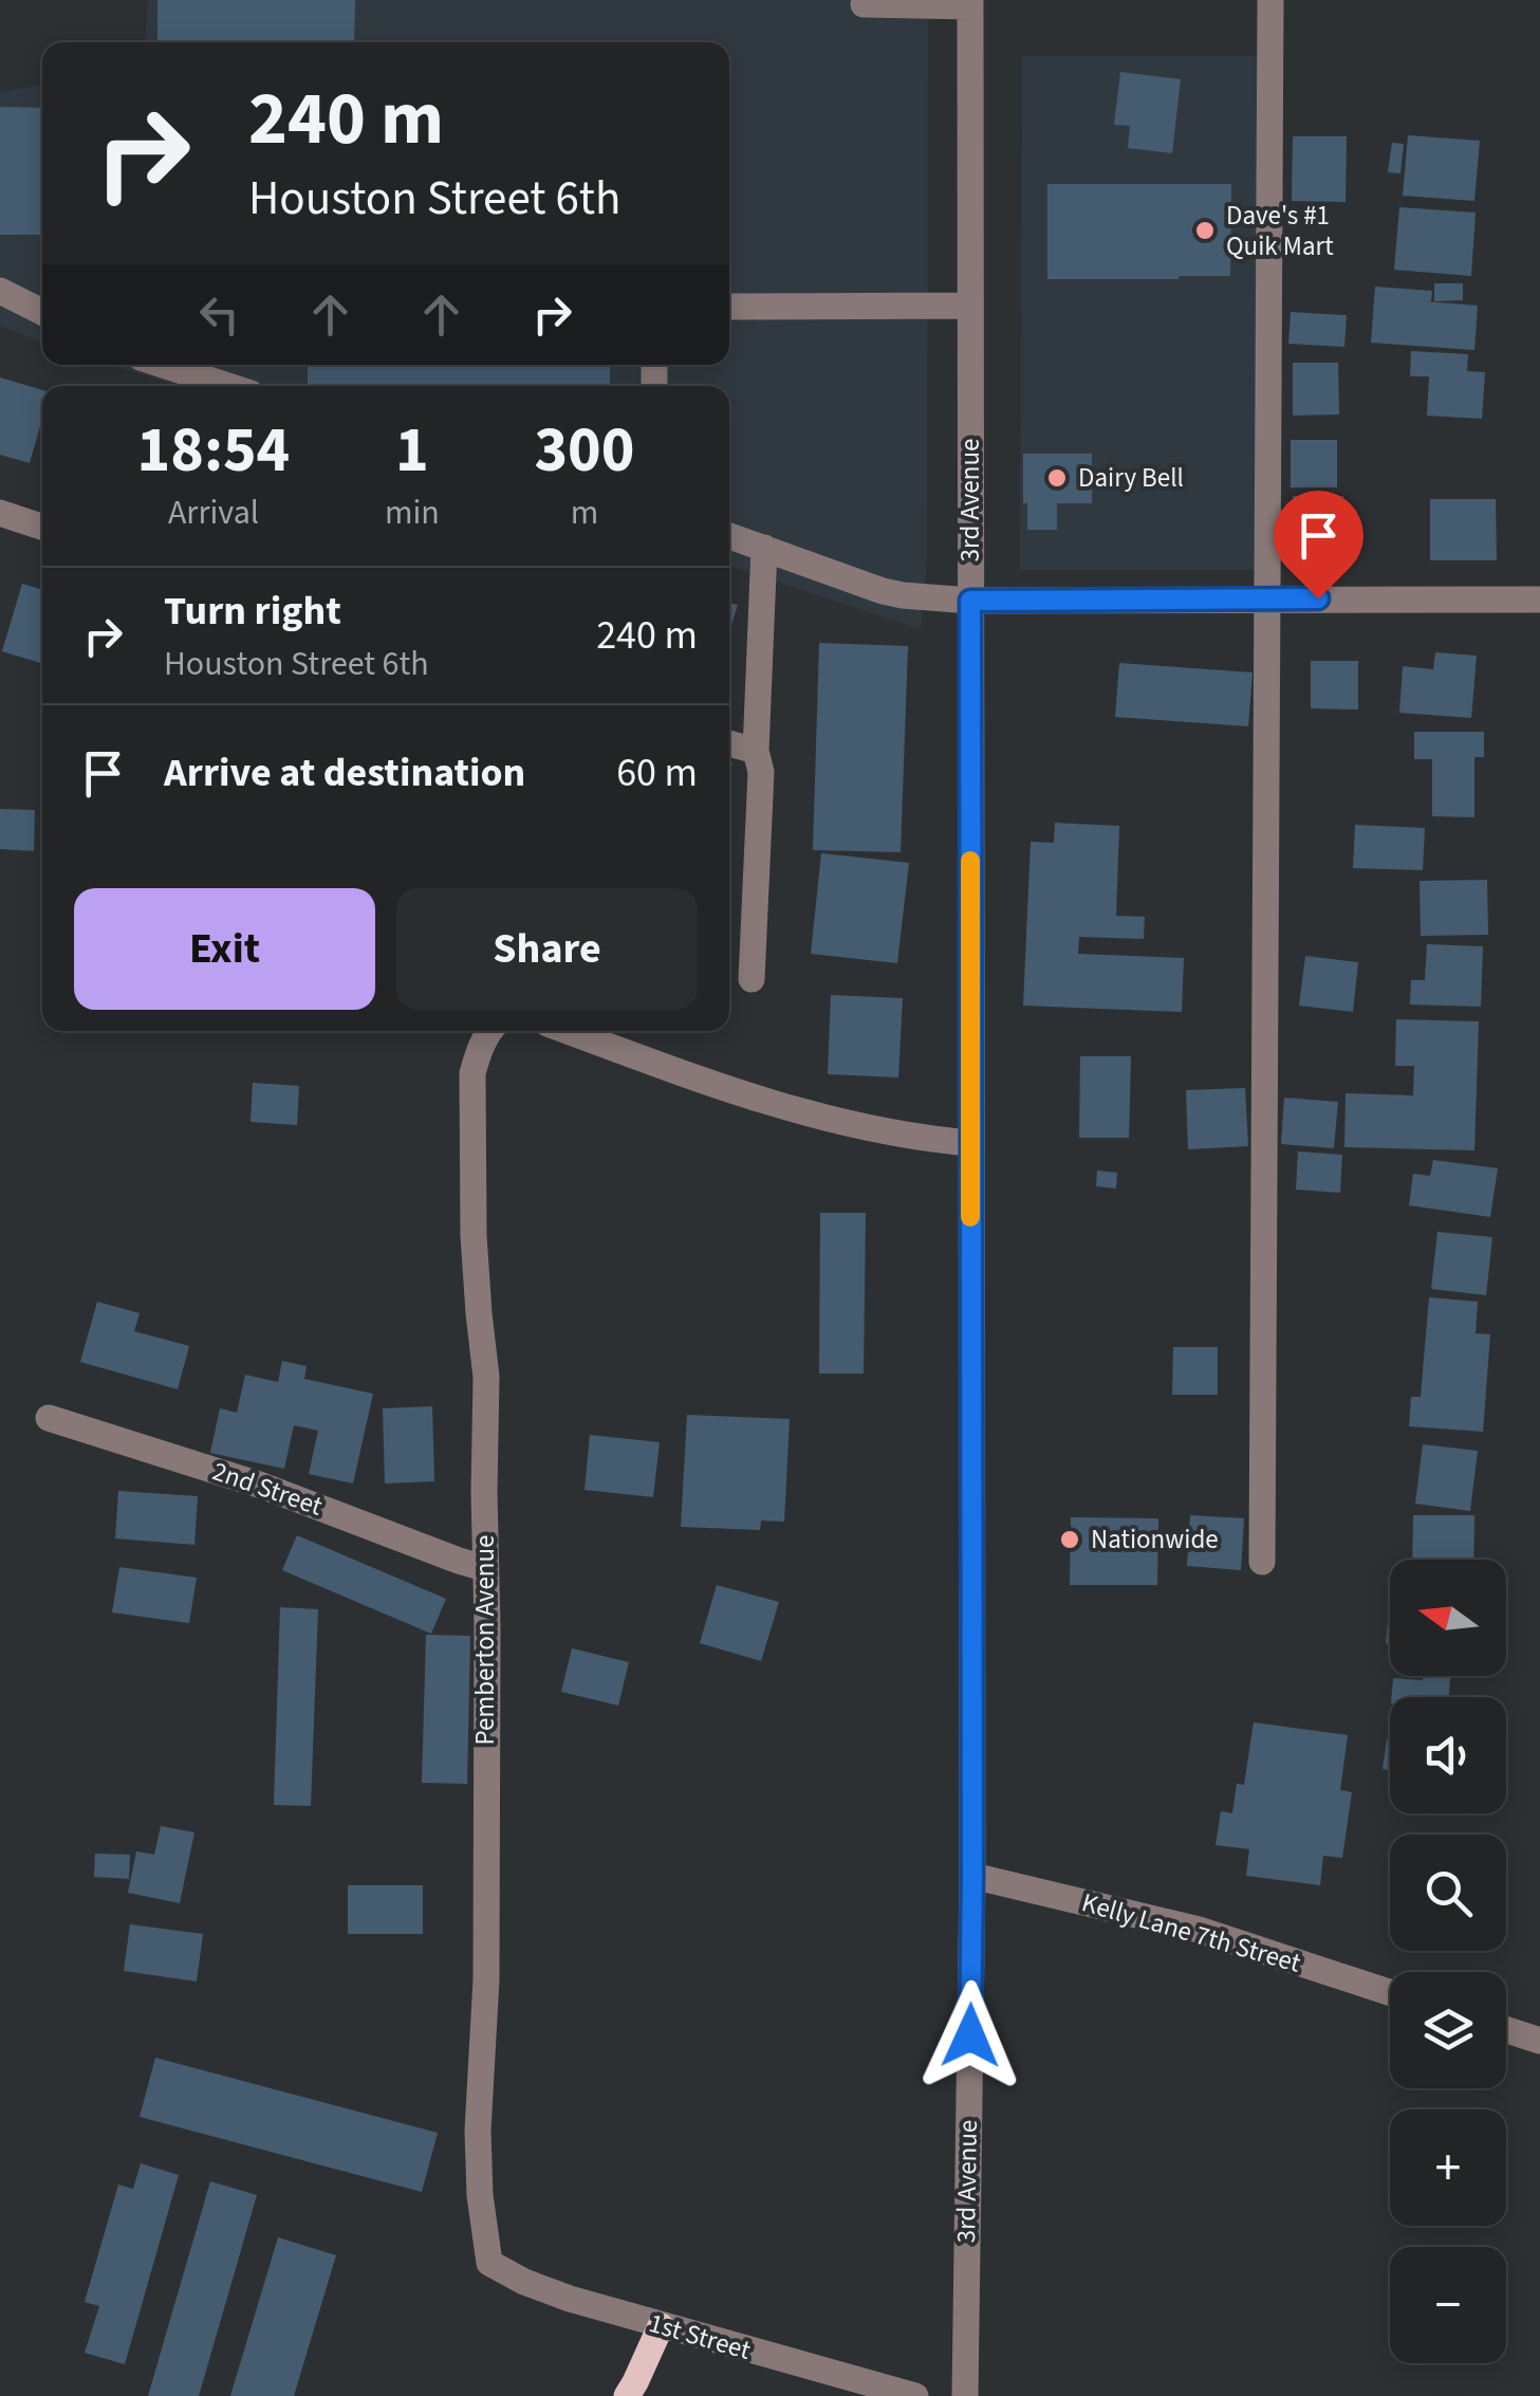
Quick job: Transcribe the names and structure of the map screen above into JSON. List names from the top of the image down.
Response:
{
  "streets": {
    "street": [
      "3rd Avenue",
      "2nd Street",
      "Pemberton Avenue",
      "Kelly Lane 7th Street",
      "1st Street"
    ]
  },
  "crossings": [
    ["3rd Avenue", "Kelly Lane 7th Street"],
    ["2nd Street", "Pemberton Avenue"],
    ["Pemberton Avenue", "1st Street"]
  ],
  "places": ["Dave's #1 Quik Mart", "Dairy Bell", "Nationwide"],
  "north": "left",
  "page": {
    "turn": ["240 m", "Houston Street 6th"],
    "eta": [
      "18:54",
      "Arrival",
      "1",
      "min",
      "300",
      "m"
    ],
    "list": [
      {
        "name": "Turn right",
        "note": "Houston Street 6th",
        "value": "240 m"
      },
      {
        "name": "Arrive at destination",
        "value": "60 m"
      }
    ],
    "buttons": ["Exit", "Share"],
    "map_buttons": ["+", "−"]
  }
}
